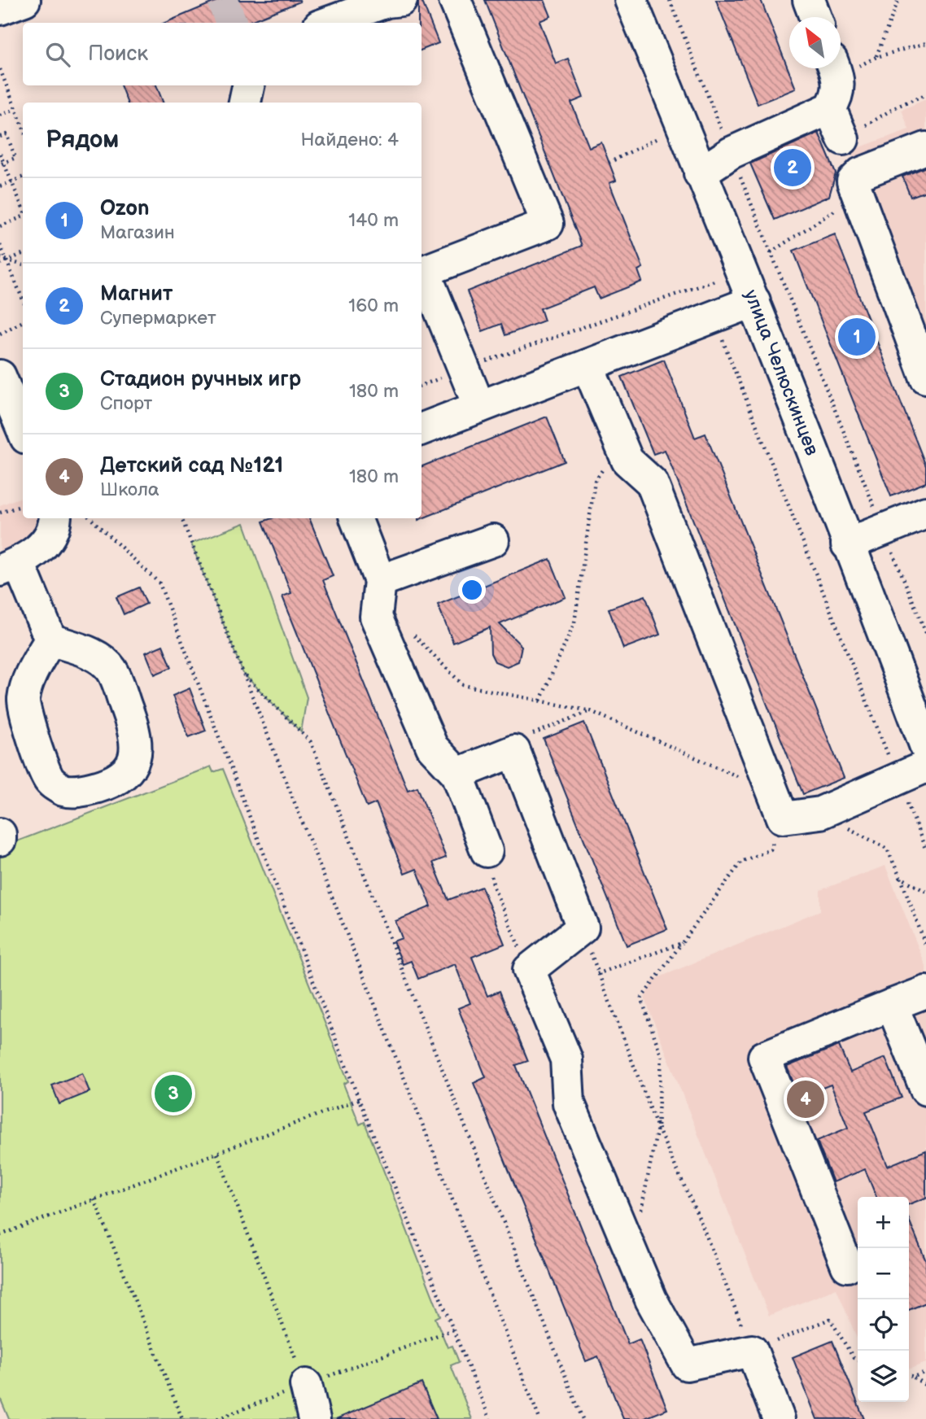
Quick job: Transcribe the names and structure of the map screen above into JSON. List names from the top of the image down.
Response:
{
  "streets": {
    "street": ["улица Челюскинцев"]
  },
  "north": "top left",
  "page": {
    "search": "Поиск",
    "heading": ["Рядом", "Найдено: 4"],
    "pins": [
      "2",
      "1",
      "3",
      "4"
    ],
    "list": [
      {
        "mark": "1",
        "name": "Ozon",
        "note": "Магазин",
        "value": "140 m"
      },
      {
        "mark": "2",
        "name": "Магнит",
        "note": "Супермаркет",
        "value": "160 m"
      },
      {
        "mark": "3",
        "name": "Стадион ручных игр",
        "note": "Спорт",
        "value": "180 m"
      },
      {
        "mark": "4",
        "name": "Детский сад №121",
        "note": "Школа",
        "value": "180 m"
      }
    ],
    "map_buttons": ["+", "−"]
  }
}
